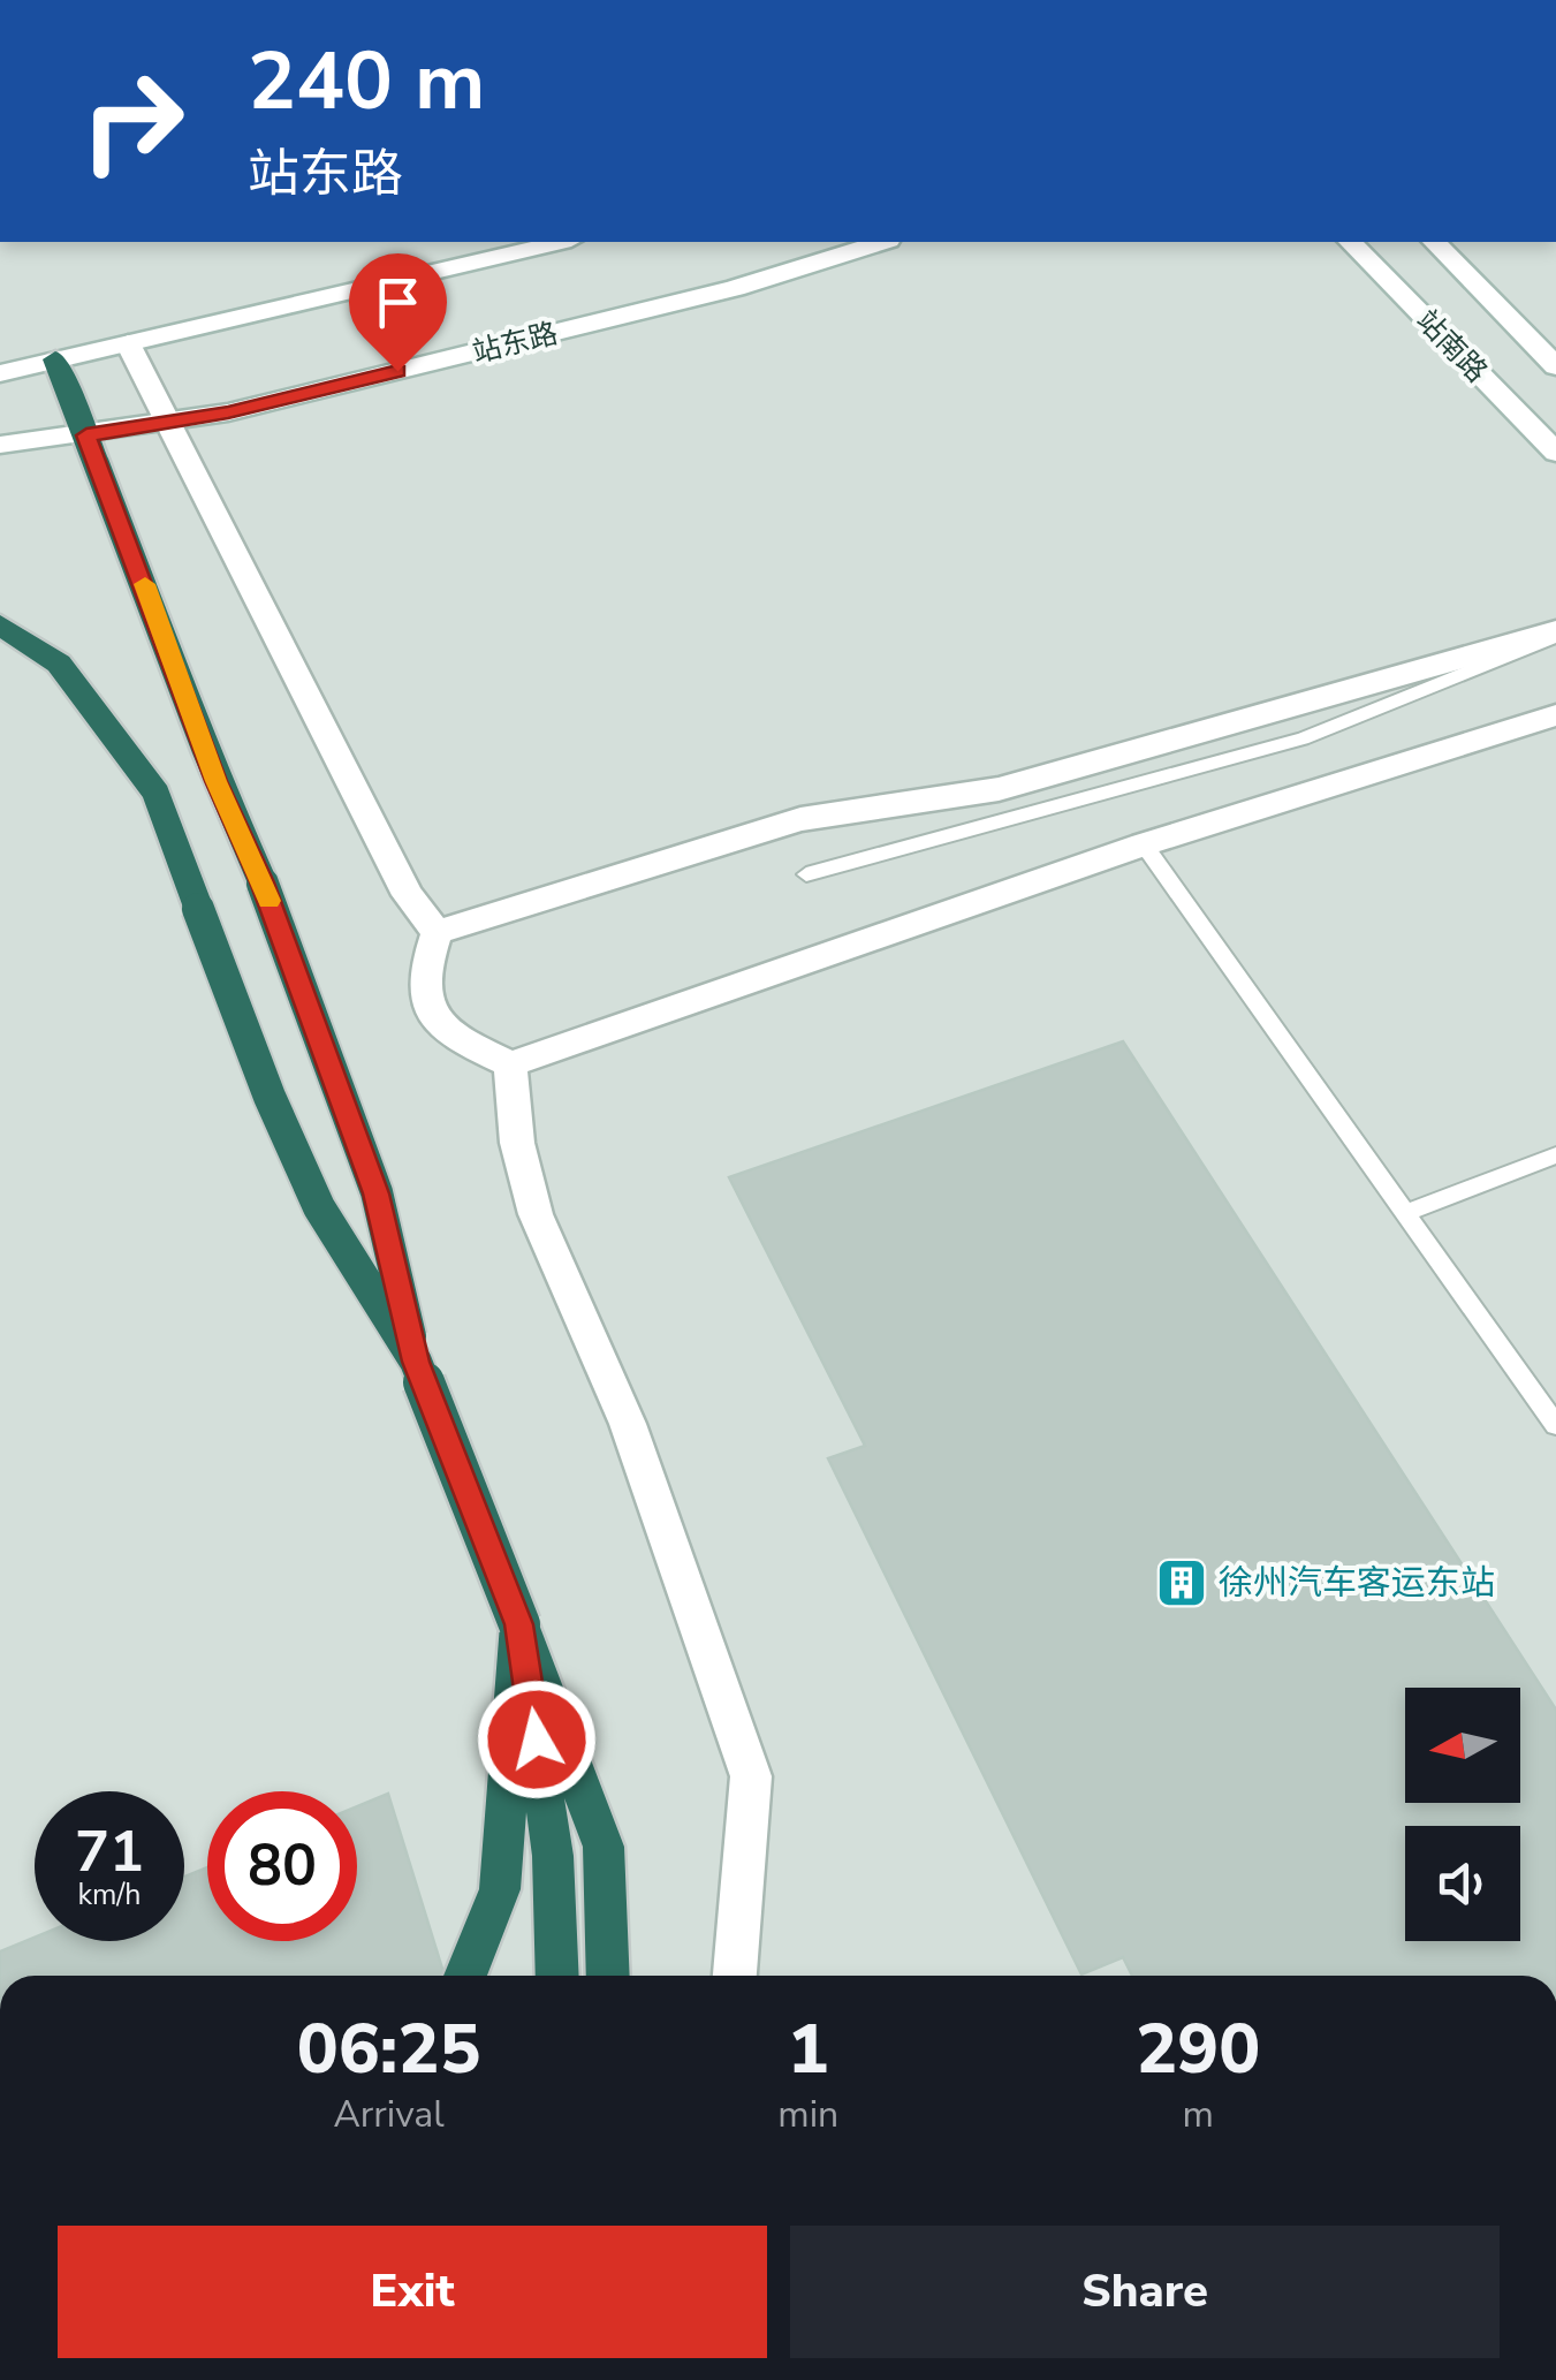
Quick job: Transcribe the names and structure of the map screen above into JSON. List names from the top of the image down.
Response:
{
  "streets": {
    "street": ["站东路", "站南路"]
  },
  "places": {
    "building": ["徐州汽车客运东站"]
  },
  "north": "left",
  "page": {
    "turn": ["240 m", "站东路"],
    "speed": "71 km/h",
    "limit": "80",
    "eta": [
      "06:25",
      "Arrival",
      "1",
      "min",
      "290",
      "m"
    ],
    "buttons": ["Exit", "Share"]
  }
}
